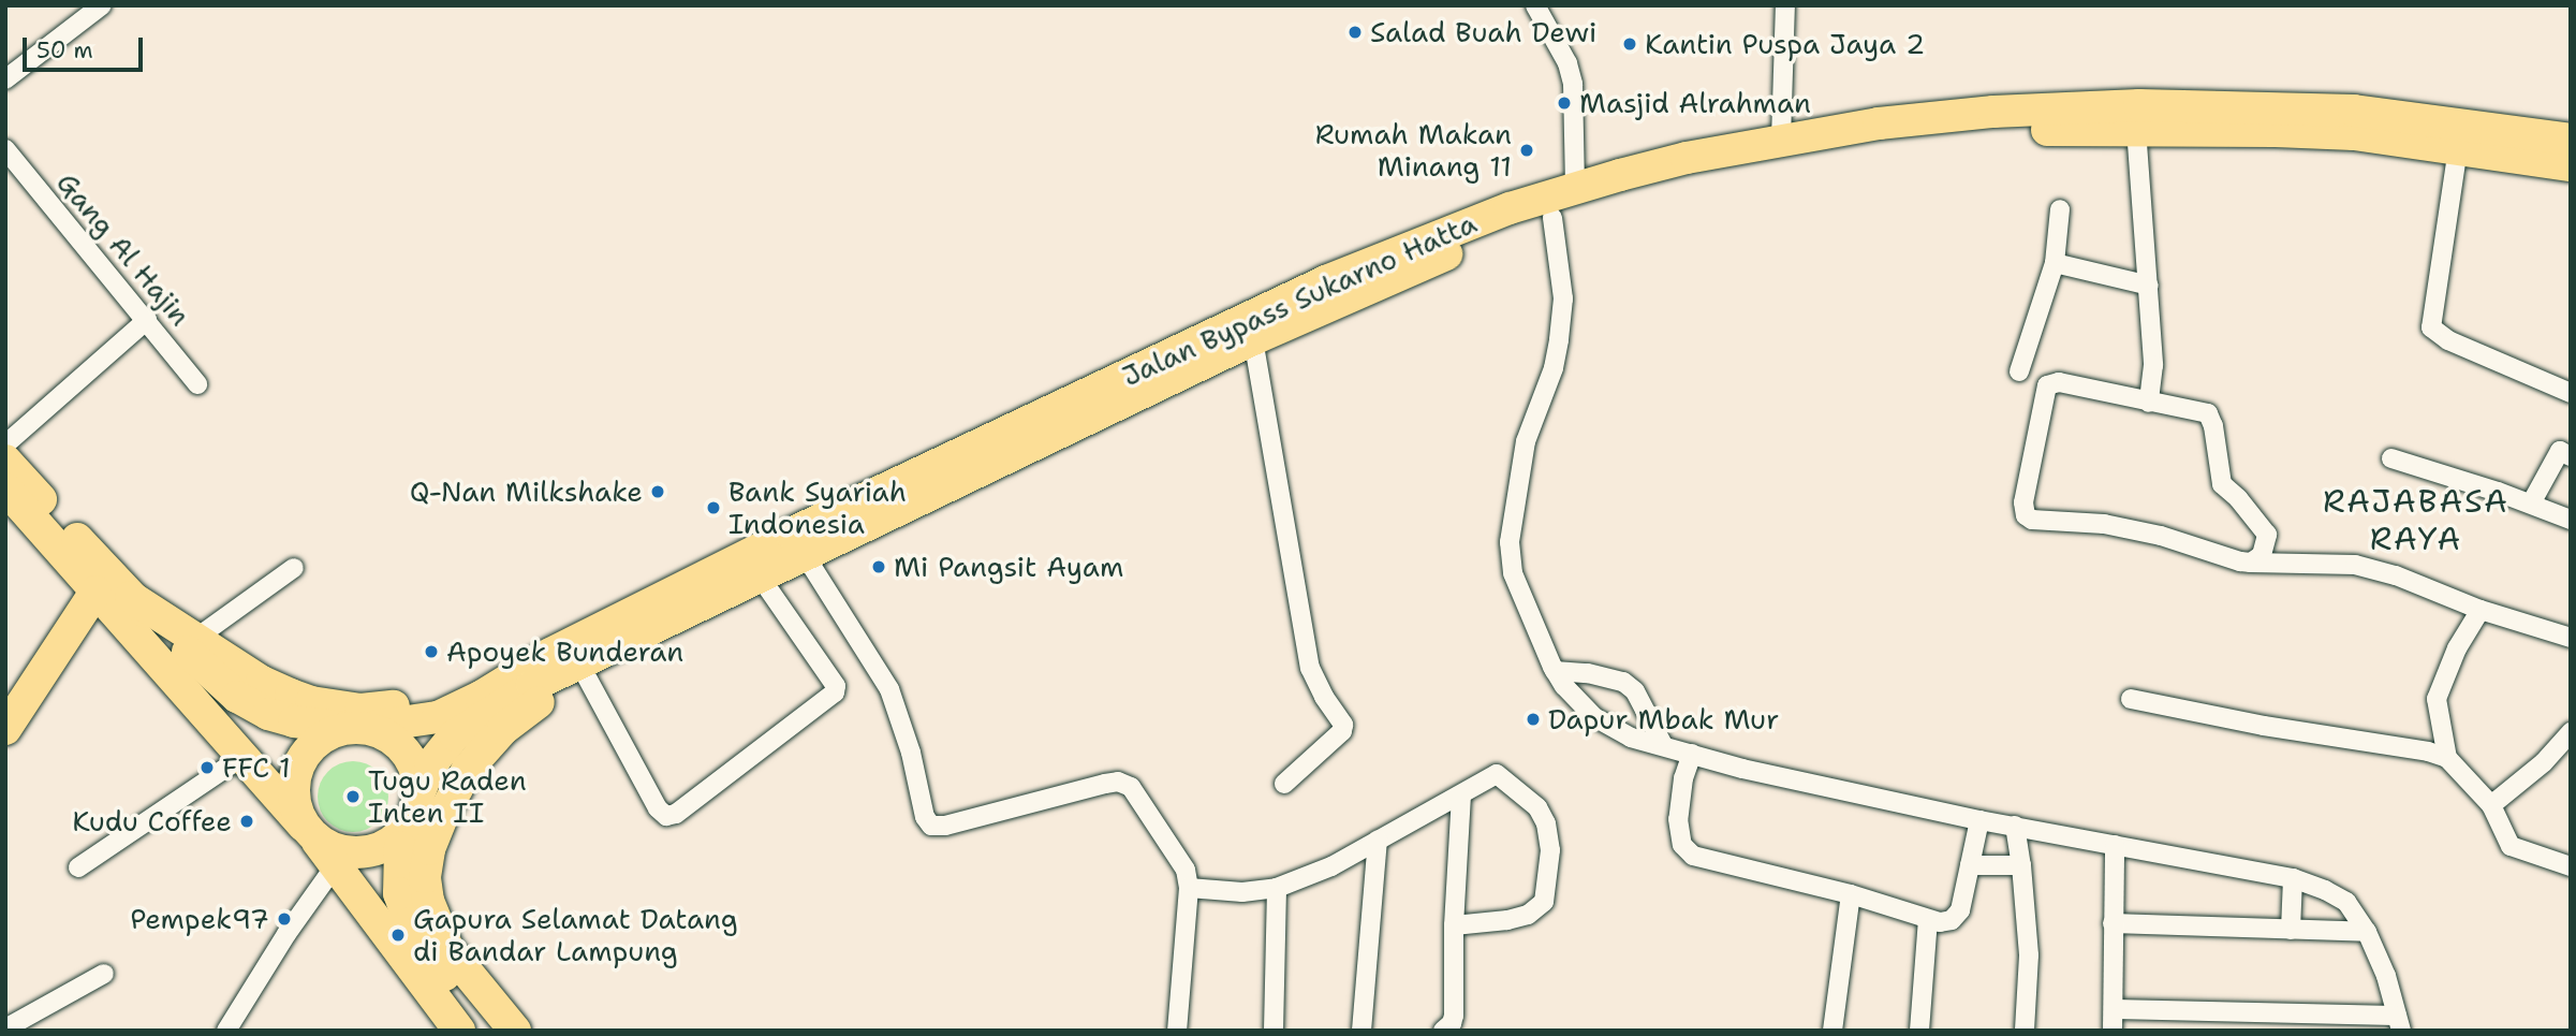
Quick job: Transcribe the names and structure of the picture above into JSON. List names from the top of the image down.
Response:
{
  "streets": {
    "highway": ["Jalan Bypass Sukarno Hatta"],
    "street": ["Gang Al Hajin"]
  },
  "districts": ["RAJABASA RAYA"],
  "places": [
    "Salad Buah Dewi",
    "Kantin Puspa Jaya 2",
    "Masjid Alrahman",
    "Rumah Makan Minang 11",
    "Q-Nan Milkshake",
    "Bank Syariah Indonesia",
    "Mi Pangsit Ayam",
    "Apoyek Bunderan",
    "Dapur Mbak Mur",
    "FFC 1",
    "Tugu Raden Inten II",
    "Kudu Coffee",
    "Pempek97",
    "Gapura Selamat Datang di Bandar Lampung"
  ],
  "scale_bar": "50 m"
}
